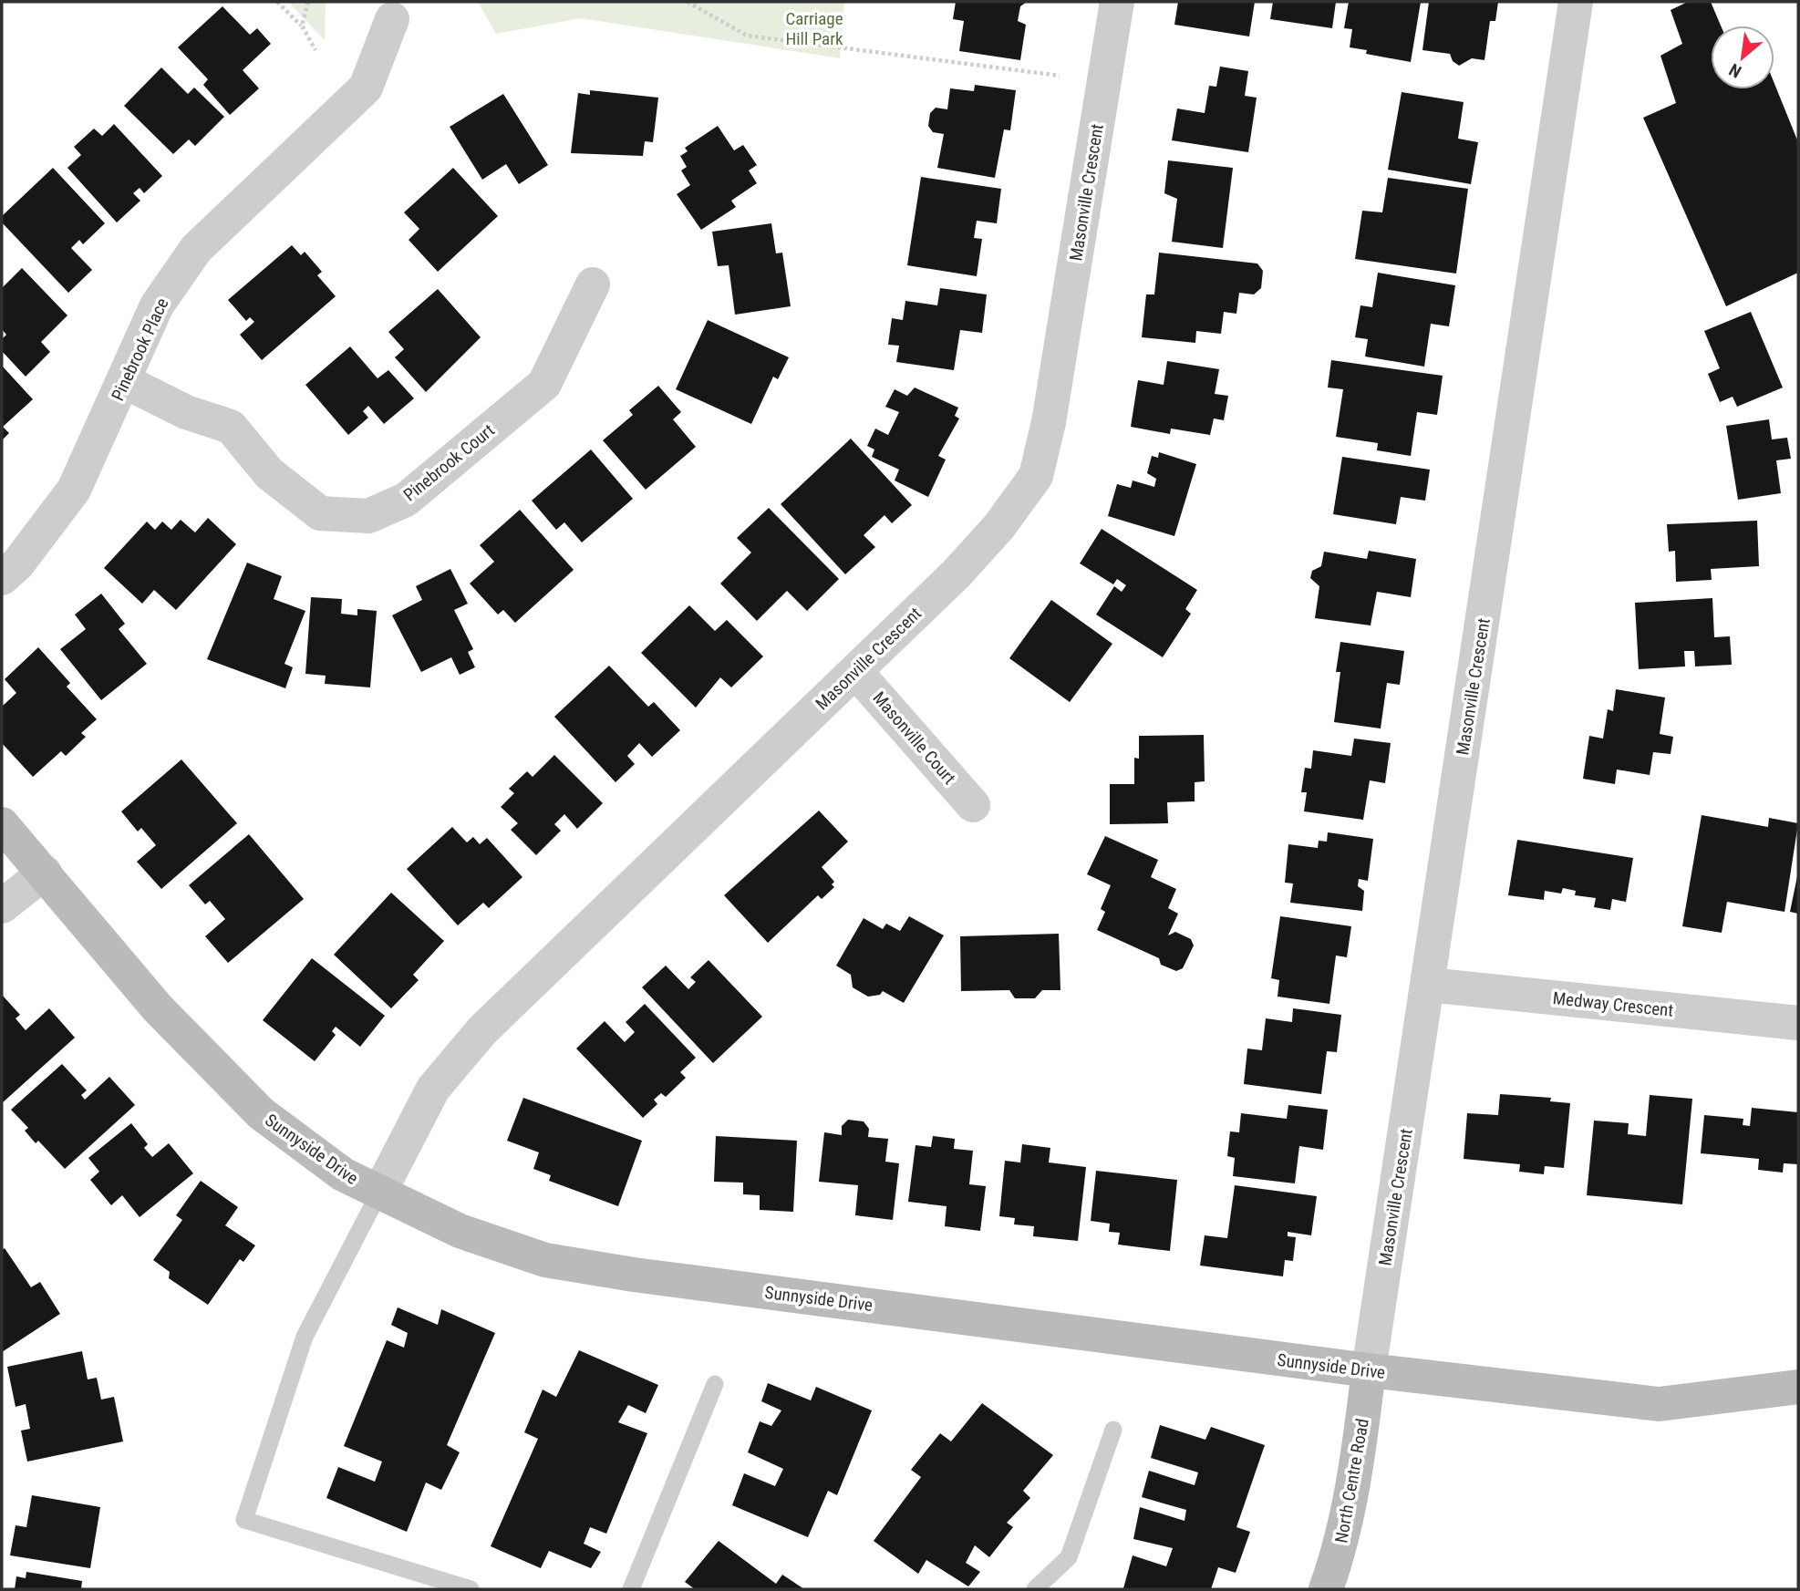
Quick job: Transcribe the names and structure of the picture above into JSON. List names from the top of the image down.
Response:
{
  "streets": {
    "street": [
      "Masonville Crescent",
      "Pinebrook Place",
      "Pinebrook Court",
      "Masonville Court",
      "Medway Crescent",
      "Sunnyside Drive",
      "North Centre Road"
    ]
  },
  "crossings": [
    ["Masonville Crescent", "Masonville Court"],
    ["Masonville Crescent", "Medway Crescent"],
    ["Masonville Crescent", "Sunnyside Drive"],
    ["Masonville Crescent", "North Centre Road"],
    ["Pinebrook Place", "Pinebrook Court"],
    ["Sunnyside Drive", "North Centre Road"]
  ],
  "parks": ["Carriage Hill Park"],
  "north": "bottom left"
}
